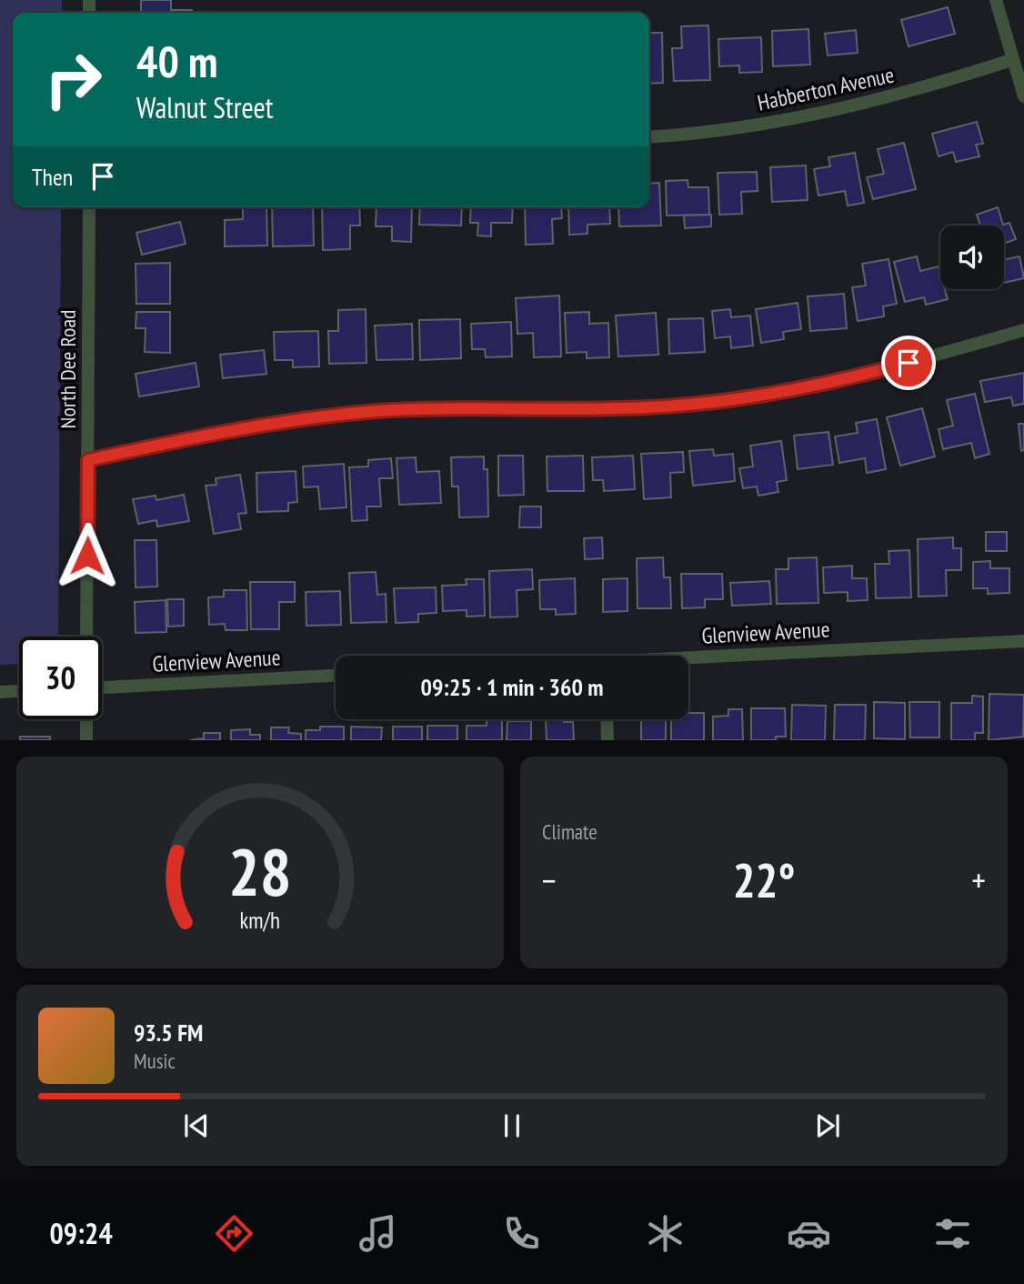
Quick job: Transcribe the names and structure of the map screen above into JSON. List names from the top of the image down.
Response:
{
  "streets": {
    "street": ["Habberton Avenue", "North Dee Road", "Glenview Avenue"]
  },
  "page": {
    "turn": ["40 m", "Walnut Street"],
    "then": "Then",
    "limit": "30",
    "trip": "09:25 · 1 min · 360 m",
    "tile": "Climate",
    "heat": ["−", "22°", "+"],
    "song": ["93.5 FM", "Music"],
    "tabs": "09:24",
    "gauge": ["28", "km/h"]
  }
}
